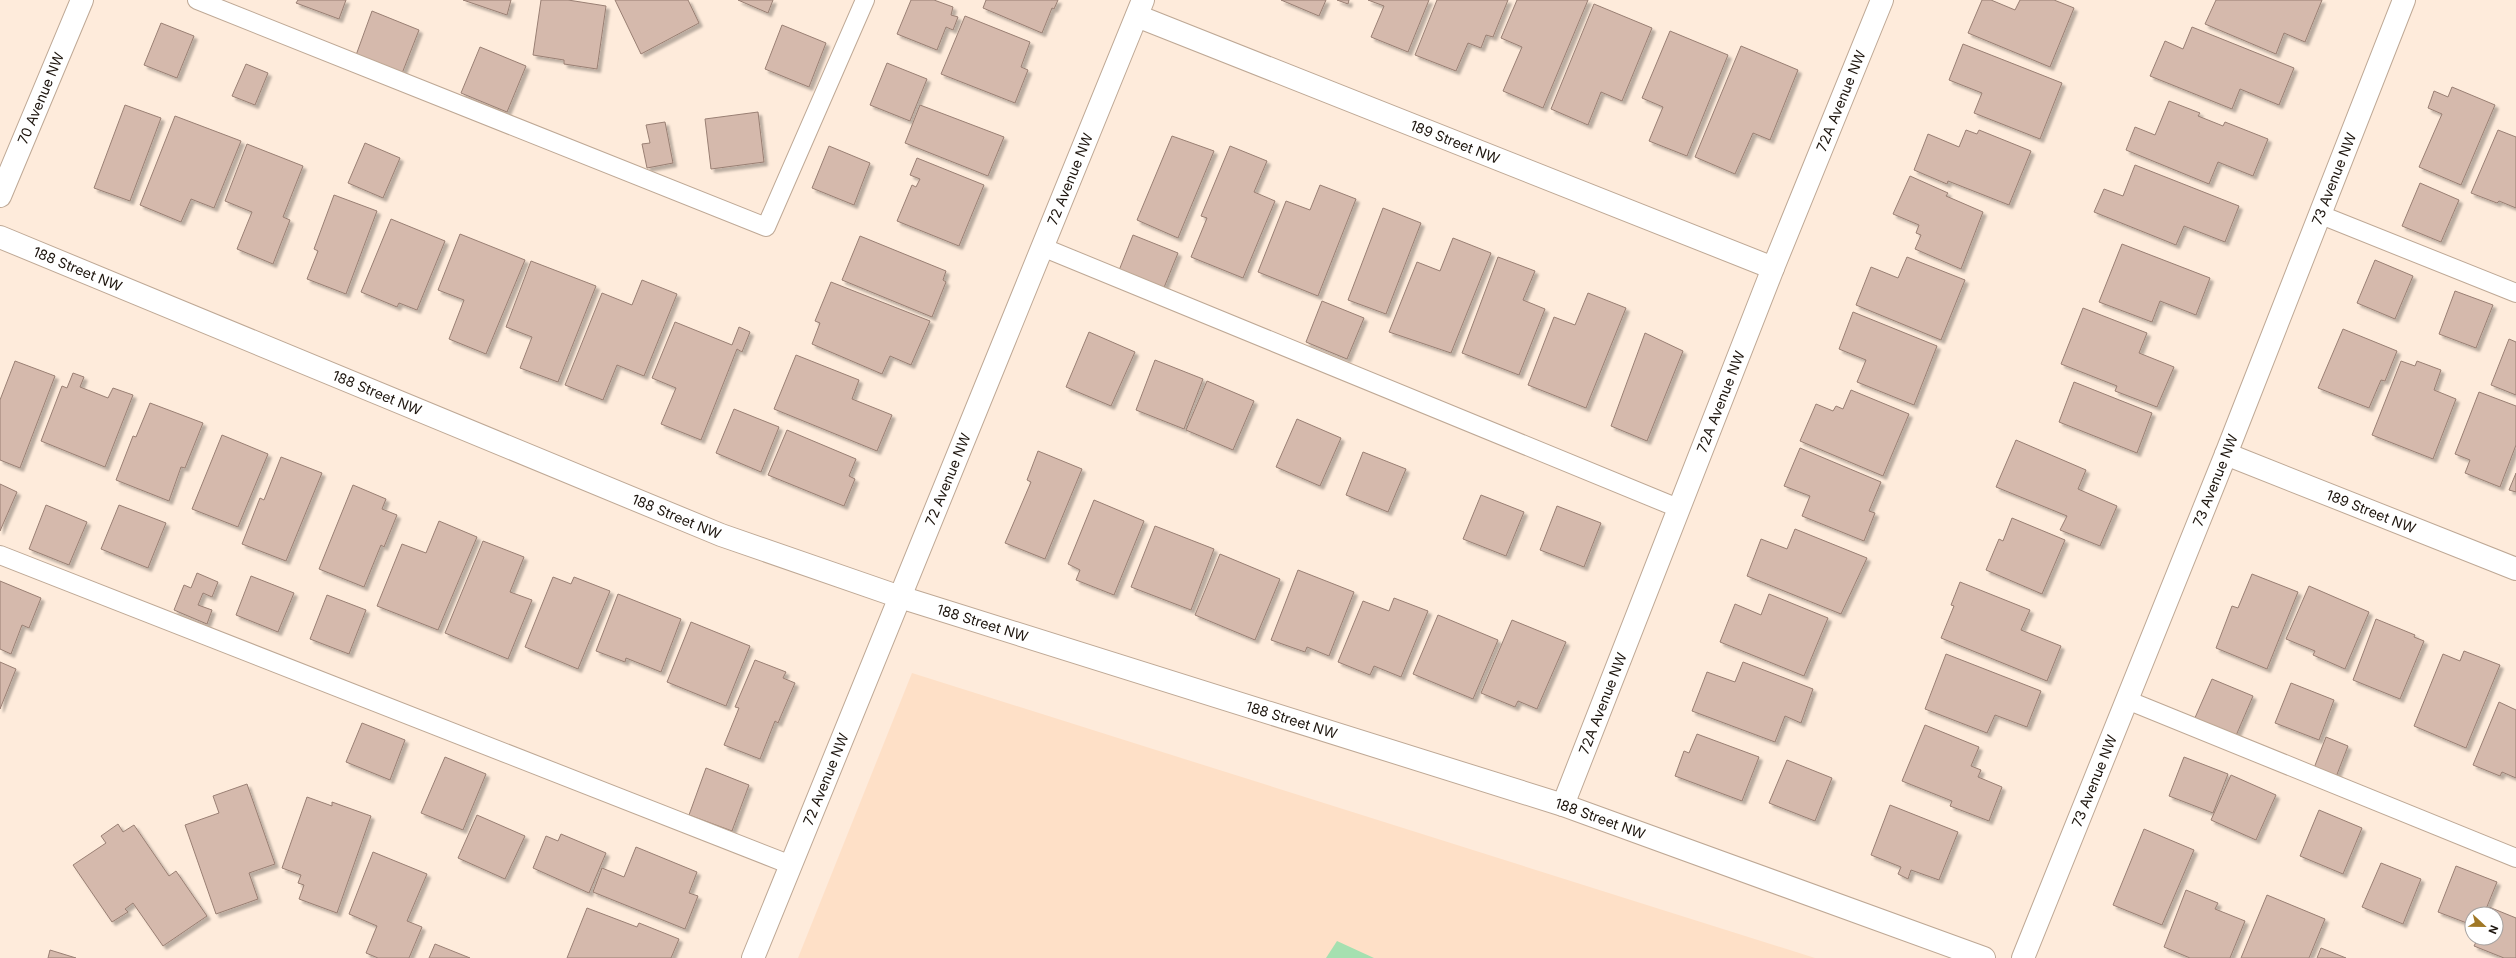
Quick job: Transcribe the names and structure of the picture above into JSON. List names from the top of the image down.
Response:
{
  "streets": {
    "street": [
      "70 Avenue NW",
      "72A Avenue NW",
      "189 Street NW",
      "73 Avenue NW",
      "72 Avenue NW",
      "188 Street NW"
    ]
  },
  "crossings": [
    ["72A Avenue NW", "189 Street NW"],
    ["72A Avenue NW", "188 Street NW"],
    ["189 Street NW", "73 Avenue NW"],
    ["189 Street NW", "72 Avenue NW"],
    ["72 Avenue NW", "188 Street NW"]
  ],
  "north": "right"
}
